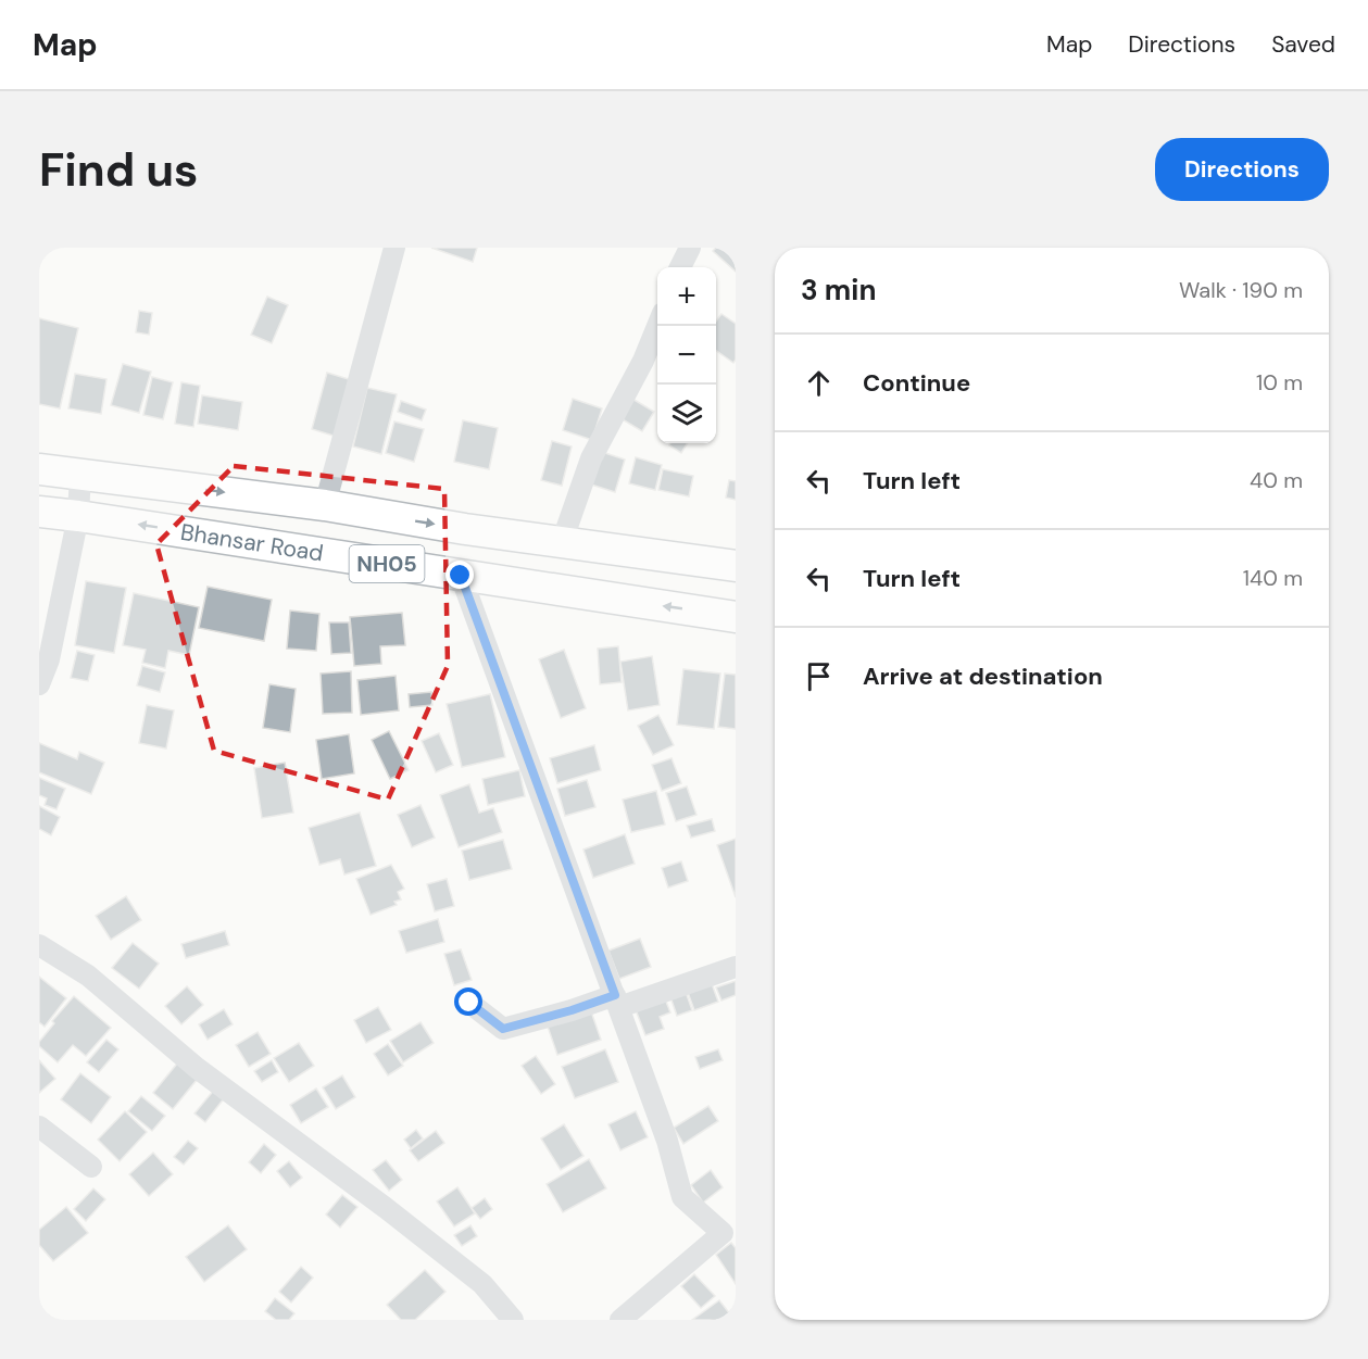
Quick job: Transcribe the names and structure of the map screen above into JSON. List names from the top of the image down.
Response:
{
  "streets": {
    "highway": ["Bhansar Road", "NH05"]
  },
  "page": {
    "header": "Map",
    "nav": ["Map", "Directions", "Saved"],
    "buttons": "Directions",
    "title": "Find us",
    "heading": ["3 min", "Walk · 190 m"],
    "map_buttons": ["+", "−"],
    "list": [
      ["Continue", "10 m"],
      ["Turn left", "40 m"],
      ["Turn left", "140 m"],
      "Arrive at destination"
    ]
  }
}
